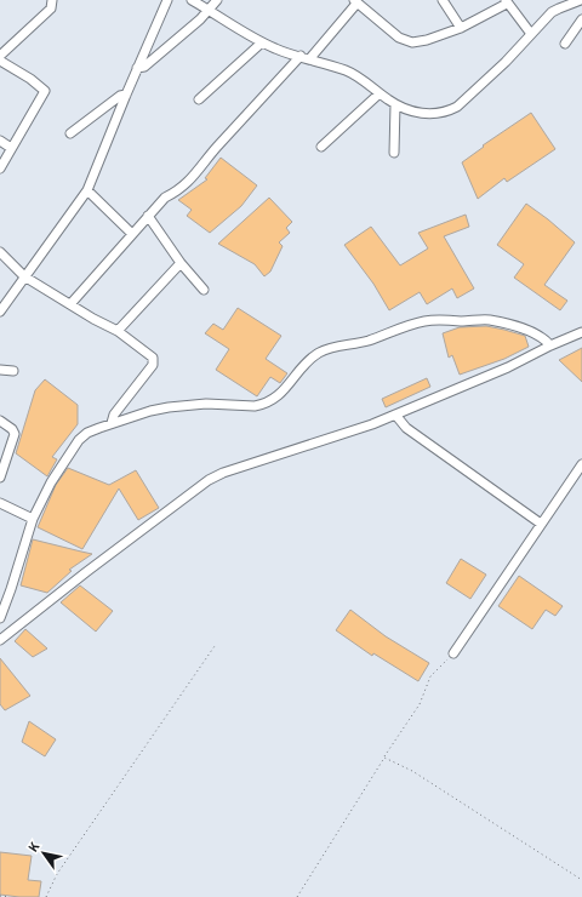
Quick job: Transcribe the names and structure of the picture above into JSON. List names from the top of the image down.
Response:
{
  "north": "top left"
}
